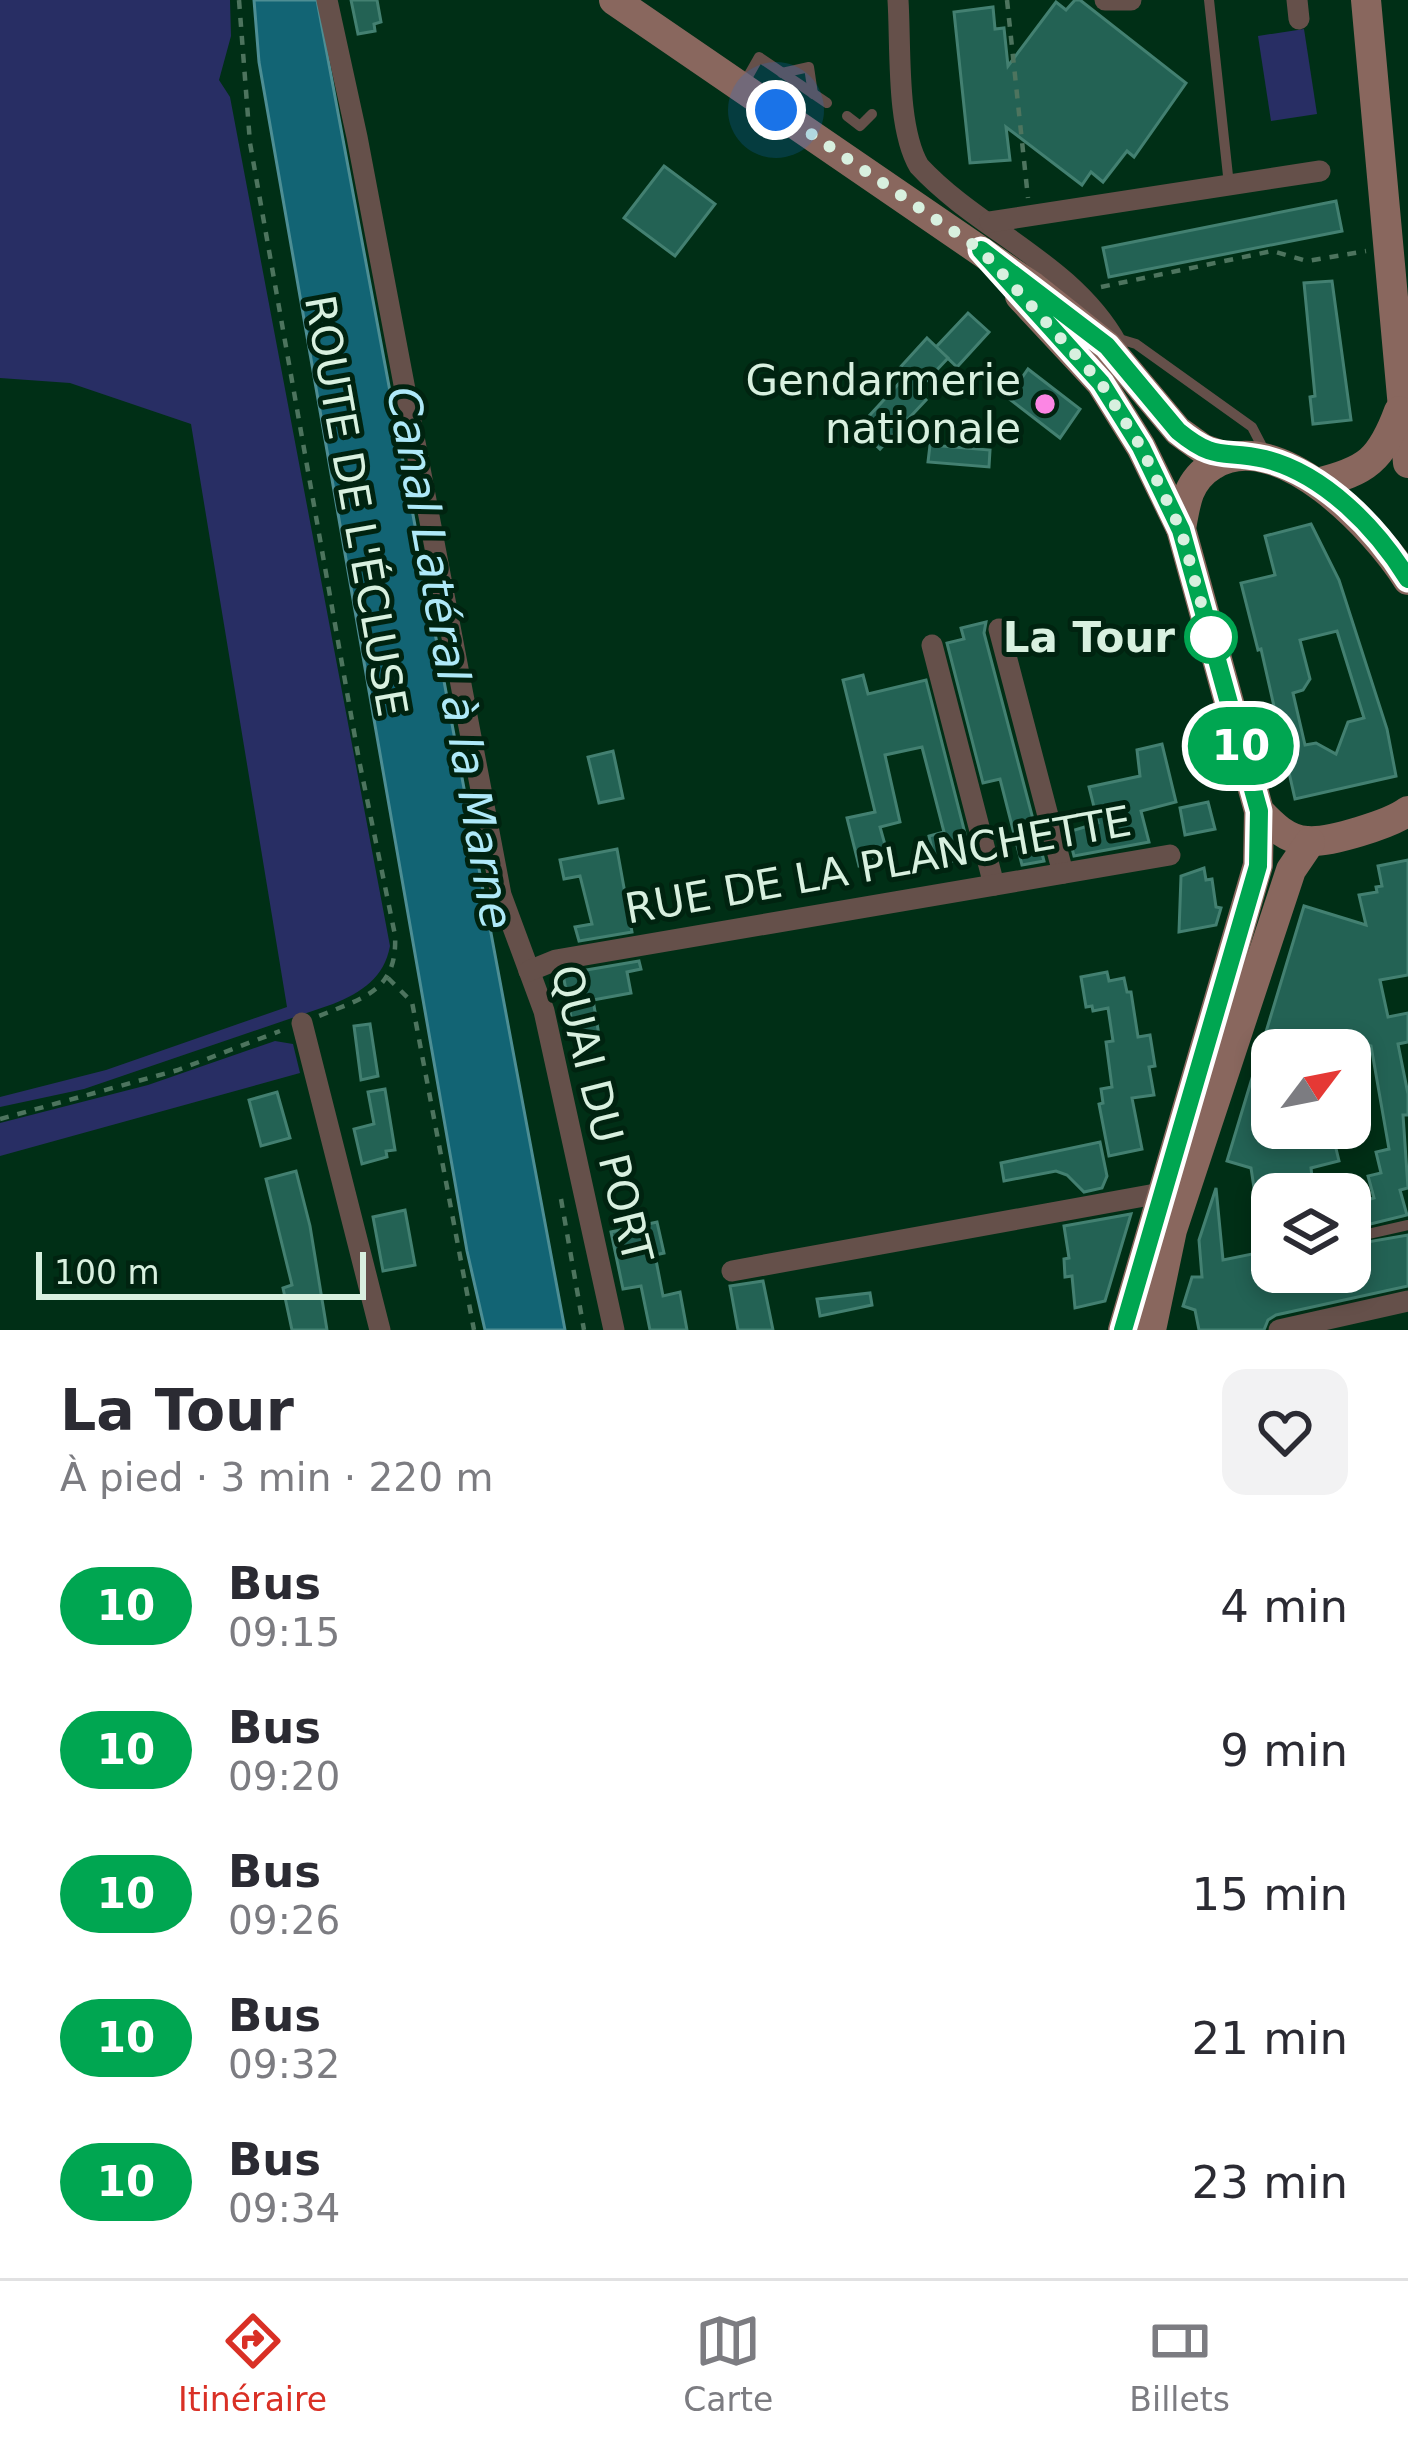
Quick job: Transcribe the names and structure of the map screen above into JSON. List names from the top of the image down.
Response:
{
  "streets": {
    "street": ["RUE DE LA PLANCHETTE", "QUAI DU PORT"],
    "path": ["ROUTE DE L'ÉCLUSE"]
  },
  "crossings": [
    ["RUE DE LA PLANCHETTE", "QUAI DU PORT"]
  ],
  "water": ["Canal Latéral à la Marne"],
  "places": ["Gendarmerie nationale", "La Tour"],
  "lines": ["bus line 10"],
  "scale_bar": "100 m",
  "north": "top right",
  "page": {
    "on_map": "10",
    "scale": "100 m",
    "heading": ["La Tour", "À pied · 3 min · 220 m"],
    "list": [
      {
        "mark": "10",
        "name": "Bus",
        "note": "09:15",
        "value": "4 min"
      },
      {
        "mark": "10",
        "name": "Bus",
        "note": "09:20",
        "value": "9 min"
      },
      {
        "mark": "10",
        "name": "Bus",
        "note": "09:26",
        "value": "15 min"
      },
      {
        "mark": "10",
        "name": "Bus",
        "note": "09:32",
        "value": "21 min"
      },
      {
        "mark": "10",
        "name": "Bus",
        "note": "09:34",
        "value": "23 min"
      }
    ],
    "tabs": ["Itinéraire", "Carte", "Billets"]
  }
}
